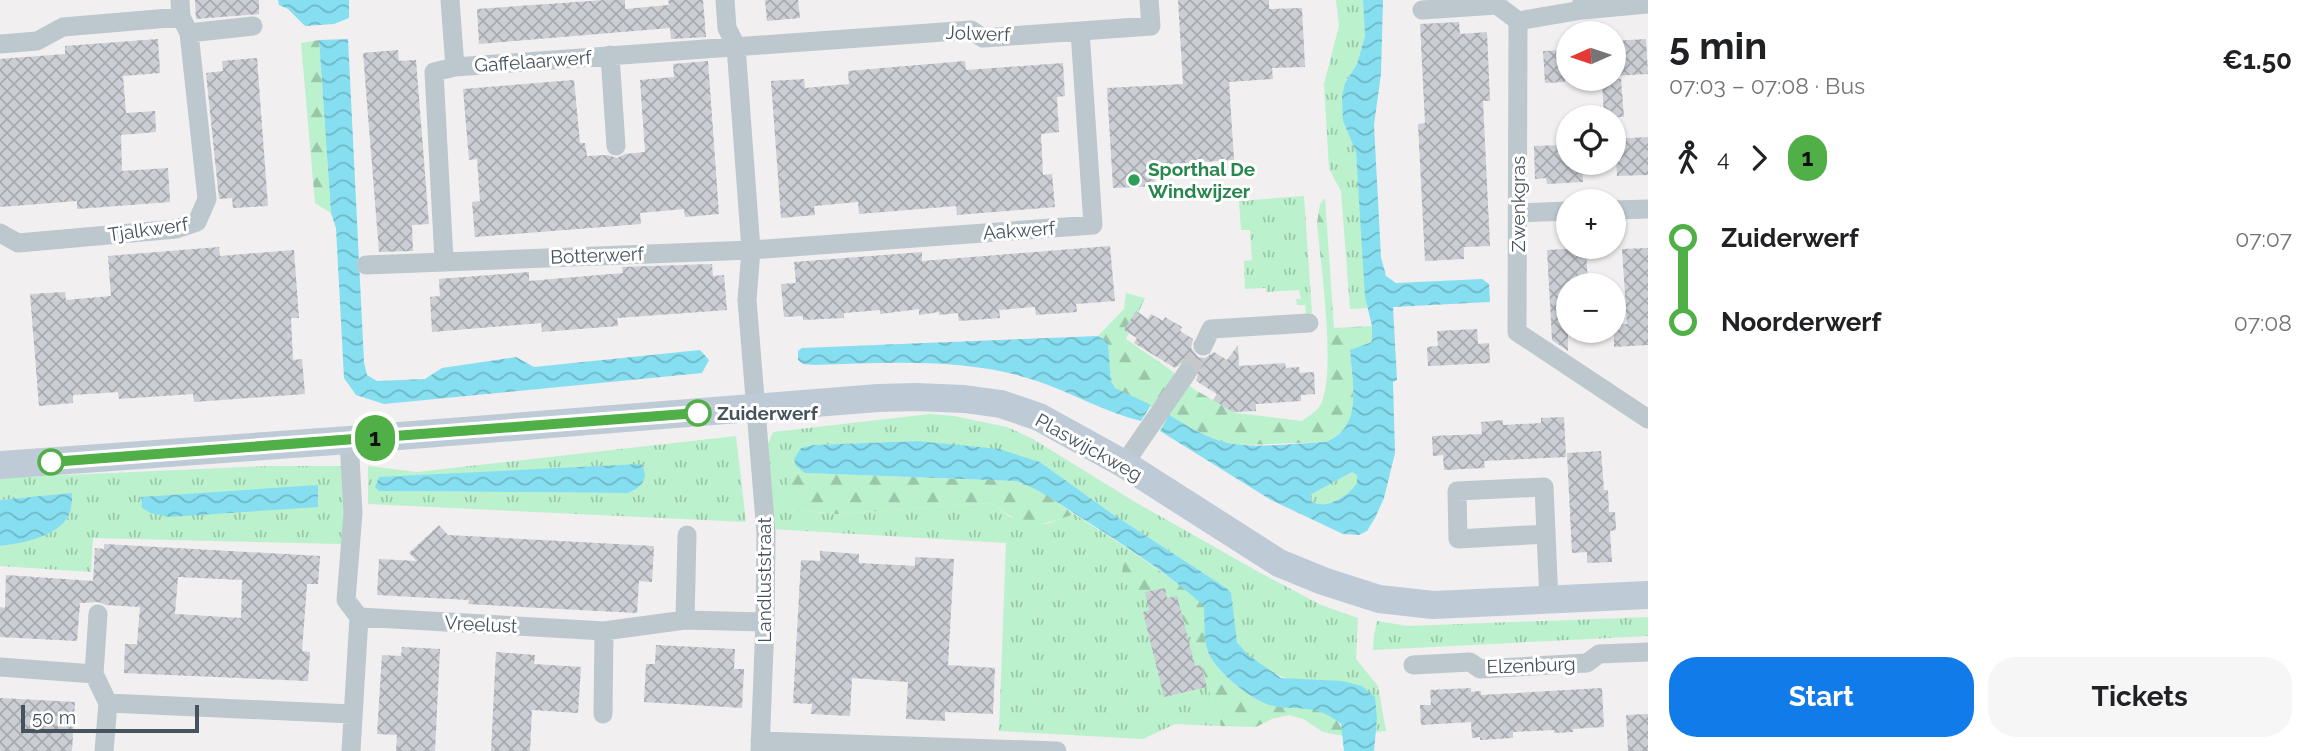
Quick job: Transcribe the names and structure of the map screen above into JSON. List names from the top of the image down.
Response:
{
  "streets": {
    "street": [
      "Jolwerf",
      "Gaffelaarwerf",
      "Zwenkgras",
      "Tjalkwerf",
      "Aakwerf",
      "Botterwerf",
      "Plaswijckweg",
      "Landluststraat",
      "Vreelust",
      "Elzenburg"
    ]
  },
  "crossings": [
    ["Jolwerf", "Gaffelaarwerf"],
    ["Jolwerf", "Aakwerf"],
    ["Gaffelaarwerf", "Botterwerf"],
    ["Aakwerf", "Botterwerf"],
    ["Plaswijckweg", "Landluststraat"],
    ["Landluststraat", "Vreelust"]
  ],
  "places": ["Sporthal De Windwijzer", "Zuiderwerf"],
  "lines": ["bus line 1"],
  "scale_bar": "50 m",
  "north": "left",
  "page": {
    "on_map": "1",
    "heading": ["5 min", "07:03 – 07:08 · Bus", "€1.50"],
    "map_buttons": ["+", "−"],
    "legs": ["4", "1"],
    "list": [
      {
        "name": "Zuiderwerf",
        "value": "07:07"
      },
      {
        "name": "Noorderwerf",
        "value": "07:08"
      }
    ],
    "buttons": ["Start", "Tickets"],
    "scale": "50 m"
  }
}
